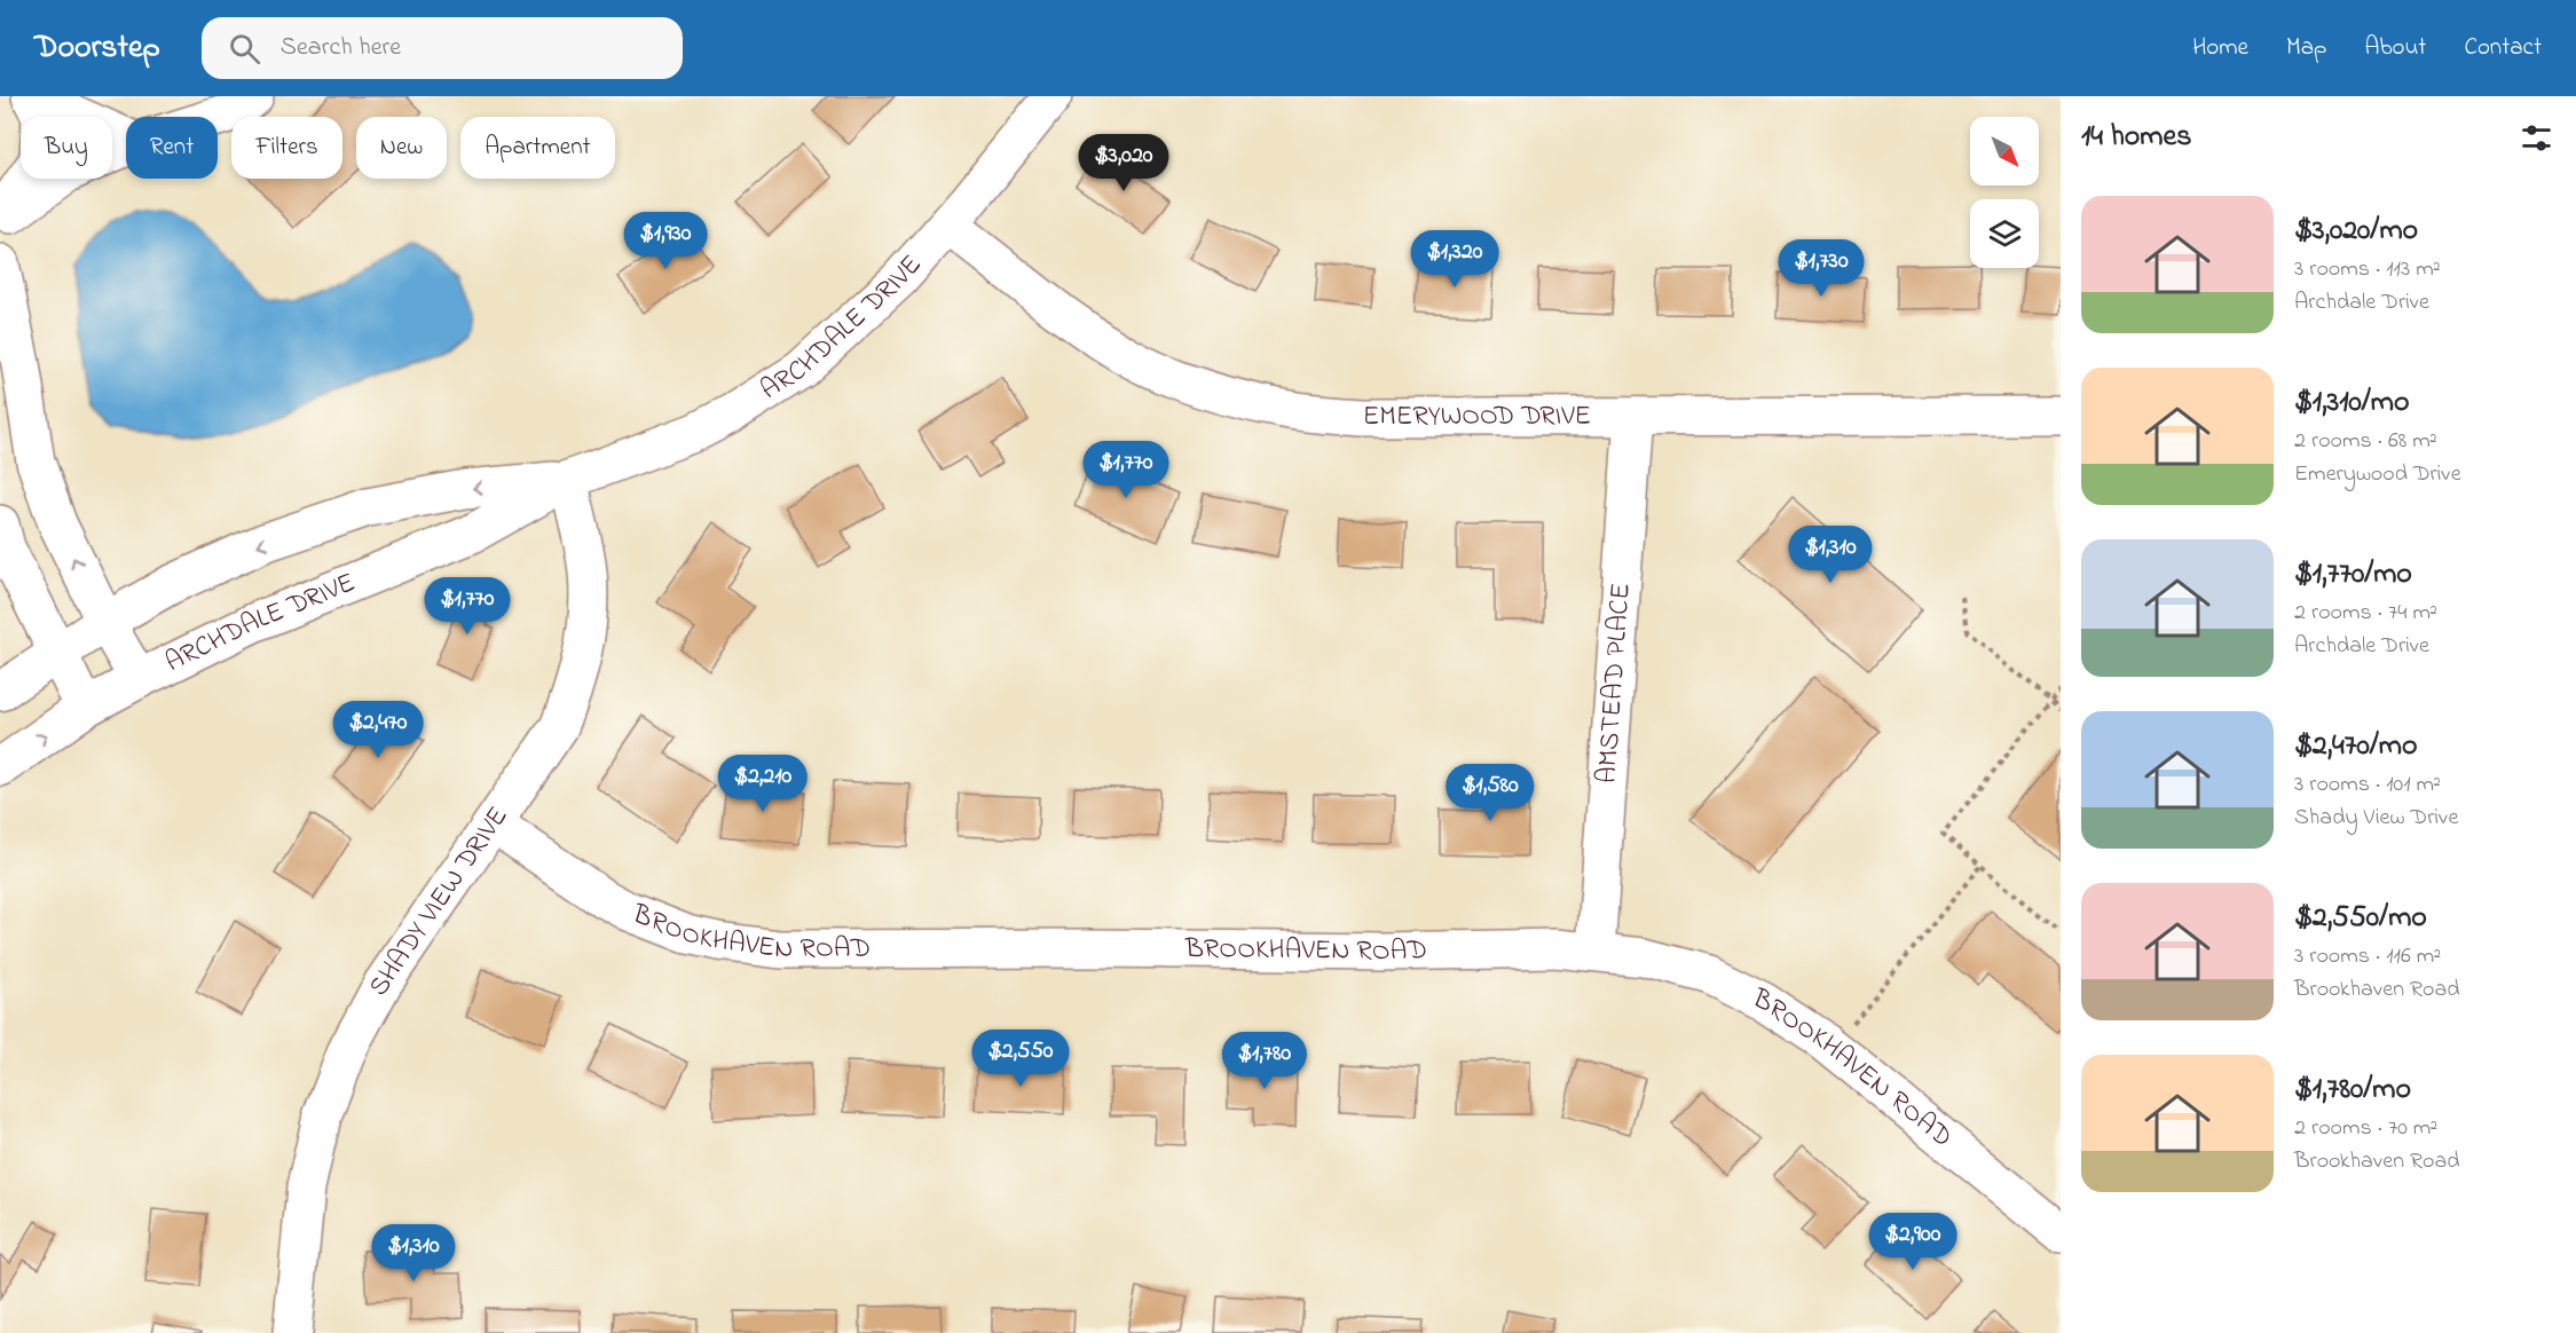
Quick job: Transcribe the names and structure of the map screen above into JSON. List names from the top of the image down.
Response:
{
  "streets": {
    "street": [
      "ARCHDALE DRIVE",
      "EMERYWOOD DRIVE",
      "AMSTEAD PLACE",
      "SHADY VIEW DRIVE",
      "BROOKHAVEN ROAD"
    ]
  },
  "crossings": [
    ["ARCHDALE DRIVE", "EMERYWOOD DRIVE"],
    ["ARCHDALE DRIVE", "SHADY VIEW DRIVE"],
    ["EMERYWOOD DRIVE", "AMSTEAD PLACE"],
    ["AMSTEAD PLACE", "BROOKHAVEN ROAD"],
    ["SHADY VIEW DRIVE", "BROOKHAVEN ROAD"]
  ],
  "north": "bottom right",
  "page": {
    "header": "Doorstep",
    "search": "Search here",
    "nav": [
      "Home",
      "Map",
      "About",
      "Contact"
    ],
    "heading": "14 homes",
    "chip": [
      "Buy",
      "Rent",
      "Filters",
      "New",
      "Apartment"
    ],
    "price": [
      "$3,020",
      "$1,930",
      "$1,320",
      "$1,730",
      "$1,770",
      "$1,310",
      "$1,770",
      "$2,470",
      "$2,210",
      "$1,580",
      "$2,550",
      "$1,780",
      "$2,900",
      "$1,310"
    ],
    "list": [
      {
        "name": "$3,020/mo",
        "note": "3 rooms · 113 m² · Archdale Drive"
      },
      {
        "name": "$1,310/mo",
        "note": "2 rooms · 68 m² · Emerywood Drive"
      },
      {
        "name": "$1,770/mo",
        "note": "2 rooms · 74 m² · Archdale Drive"
      },
      {
        "name": "$2,470/mo",
        "note": "3 rooms · 101 m² · Shady View Drive"
      },
      {
        "name": "$2,550/mo",
        "note": "3 rooms · 116 m² · Brookhaven Road"
      },
      {
        "name": "$1,780/mo",
        "note": "2 rooms · 70 m² · Brookhaven Road"
      }
    ]
  }
}
